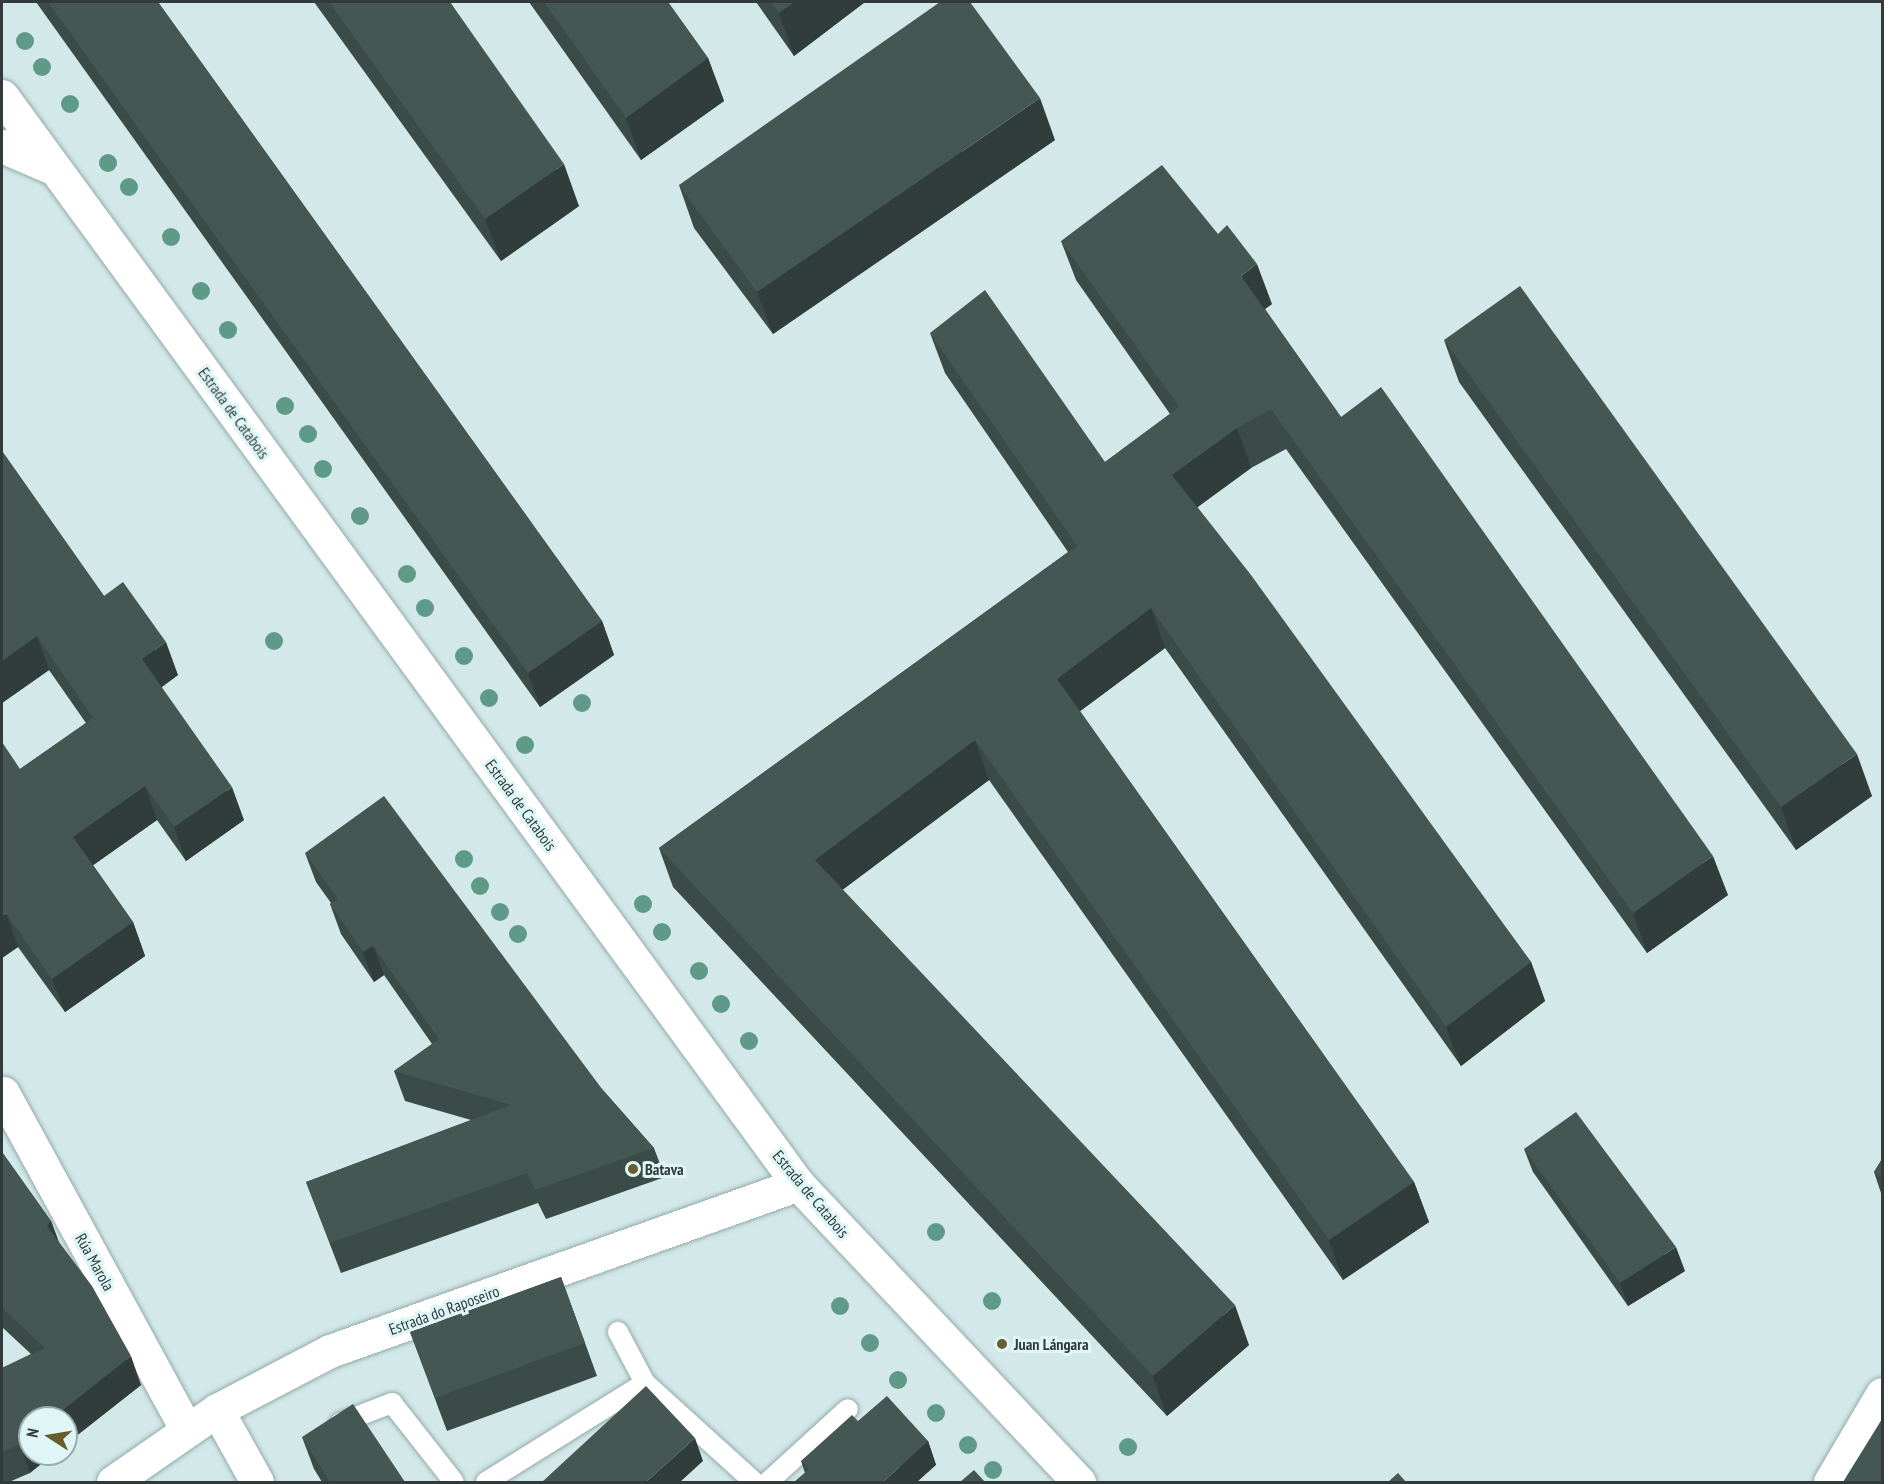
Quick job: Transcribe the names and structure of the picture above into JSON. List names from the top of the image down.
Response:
{
  "streets": {
    "main road": ["Estrada de Catabois", "Rúa Marola", "Estrada do Raposeiro"]
  },
  "crossings": [
    ["Estrada de Catabois", "Estrada do Raposeiro"],
    ["Rúa Marola", "Estrada do Raposeiro"]
  ],
  "places": ["Batava", "Juan Lángara"],
  "north": "left"
}
